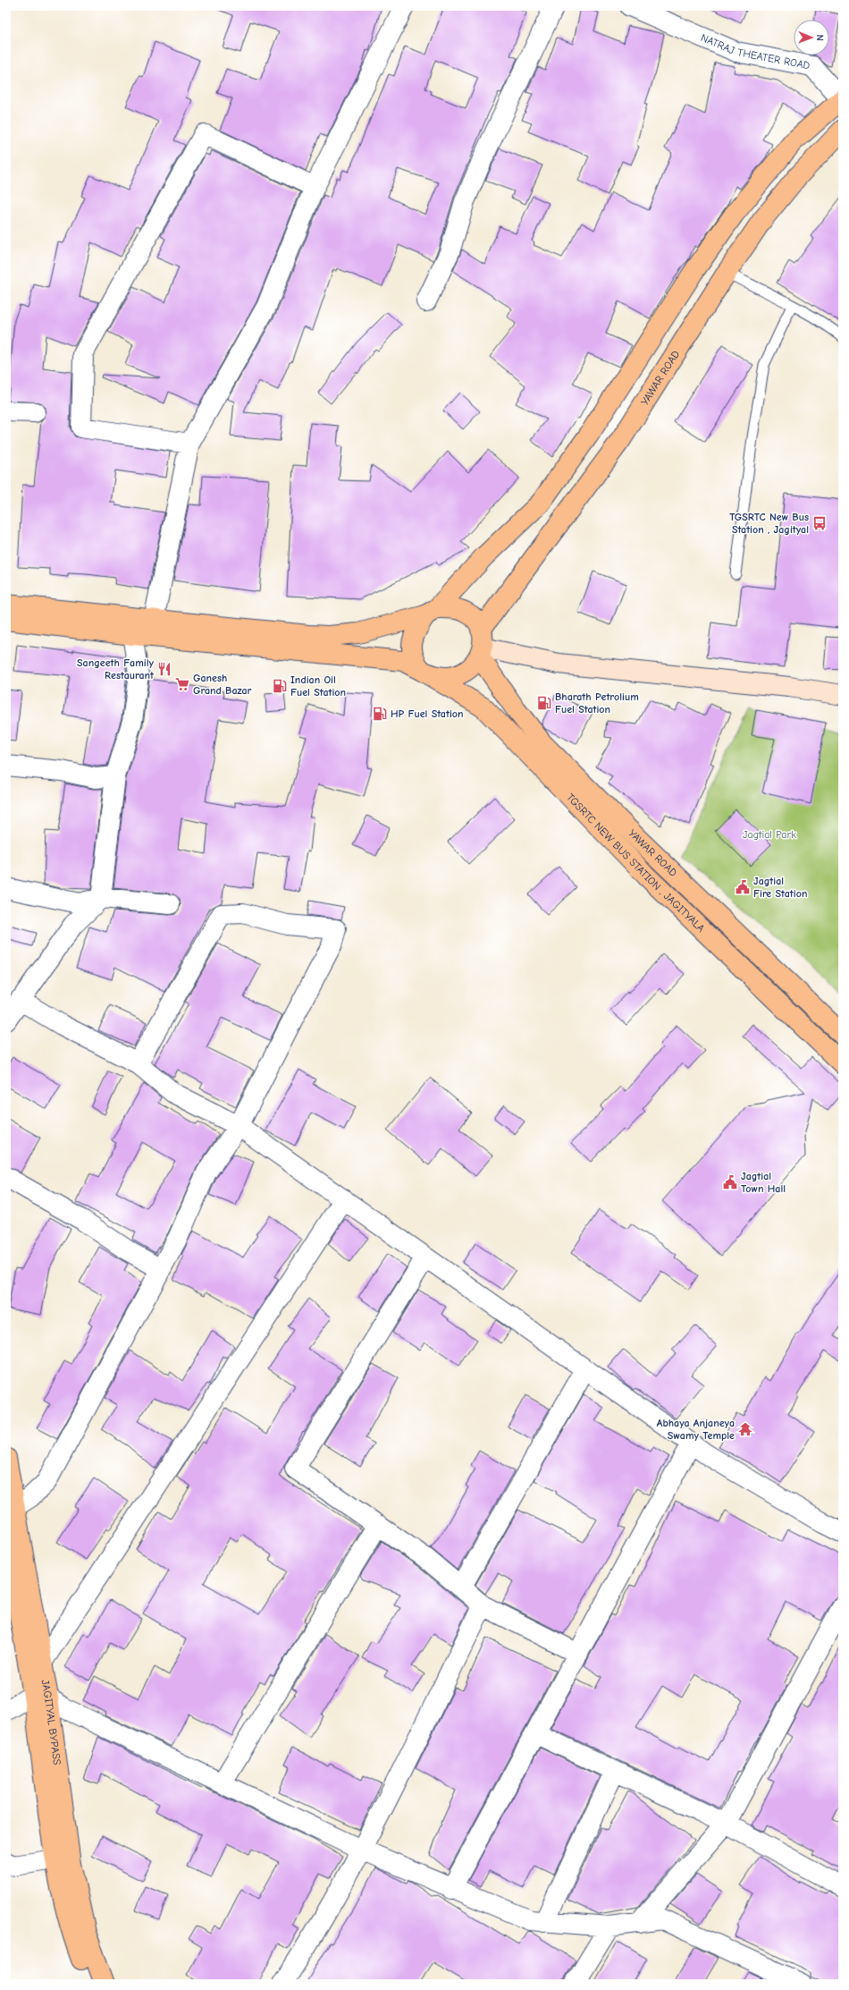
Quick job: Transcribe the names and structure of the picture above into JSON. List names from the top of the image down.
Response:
{
  "streets": {
    "main road": ["YAWAR ROAD", "TGSRTC NEW BUS STATION , JAGITYALA", "JAGITYAL BYPASS"],
    "street": ["NATRAJ THEATER ROAD"]
  },
  "crossings": [
    ["YAWAR ROAD", "TGSRTC NEW BUS STATION , JAGITYALA"]
  ],
  "parks": ["Jagtial Park"],
  "places": {
    "bus stop": ["TGSRTC New Bus Station , Jagityal"],
    "restaurant": ["Sangeeth Family Restaurant"],
    "supermarket": ["Ganesh Grand Bazar"],
    "fuel station": ["Indian Oil Fuel Station", "Bharath Petrolium Fuel Station", "HP Fuel Station"],
    "public building": ["Jagtial Fire Station", "Jagtial Town Hall"],
    "temple": ["Abhaya Anjaneya Swamy Temple"]
  },
  "north": "right"
}
